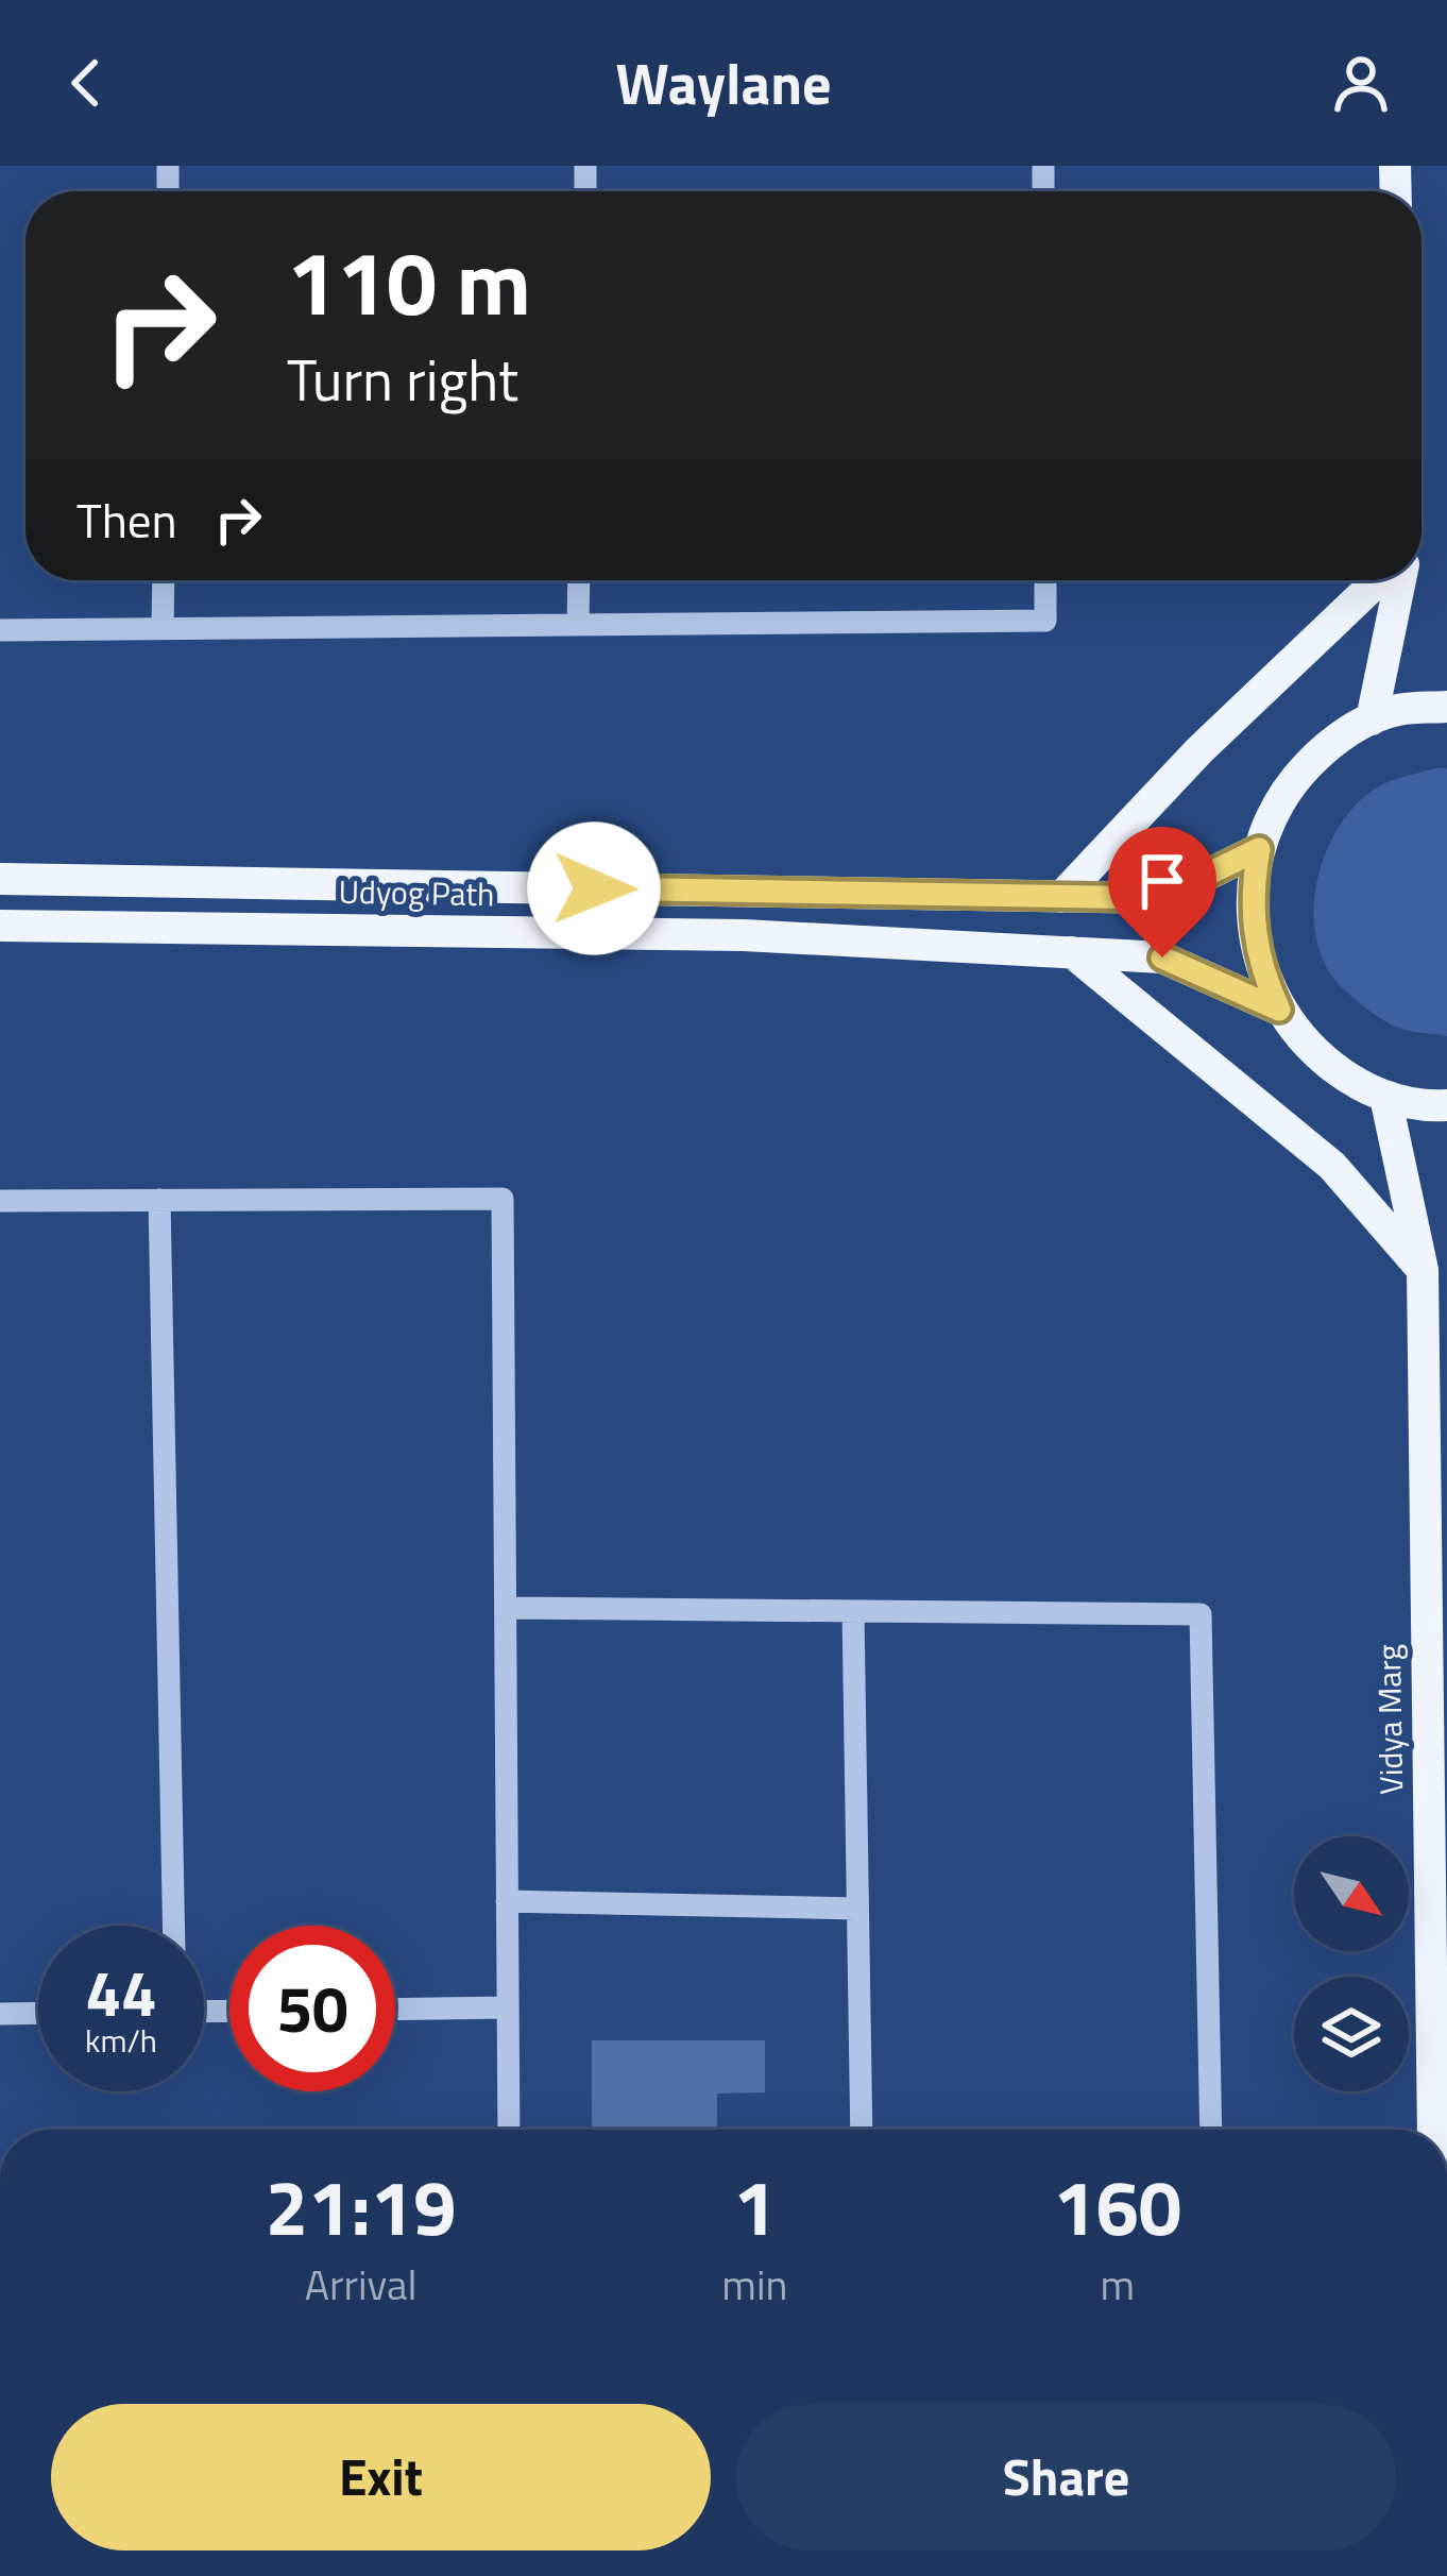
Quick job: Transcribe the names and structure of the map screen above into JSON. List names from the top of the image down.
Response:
{
  "streets": {
    "main road": ["Udyog Path", "Vidya Marg"]
  },
  "north": "bottom right",
  "page": {
    "header": "Waylane",
    "turn": ["110 m", "Turn right"],
    "then": "Then",
    "speed": "44 km/h",
    "limit": "50",
    "eta": [
      "21:19",
      "Arrival",
      "1",
      "min",
      "160",
      "m"
    ],
    "buttons": ["Exit", "Share"]
  }
}
